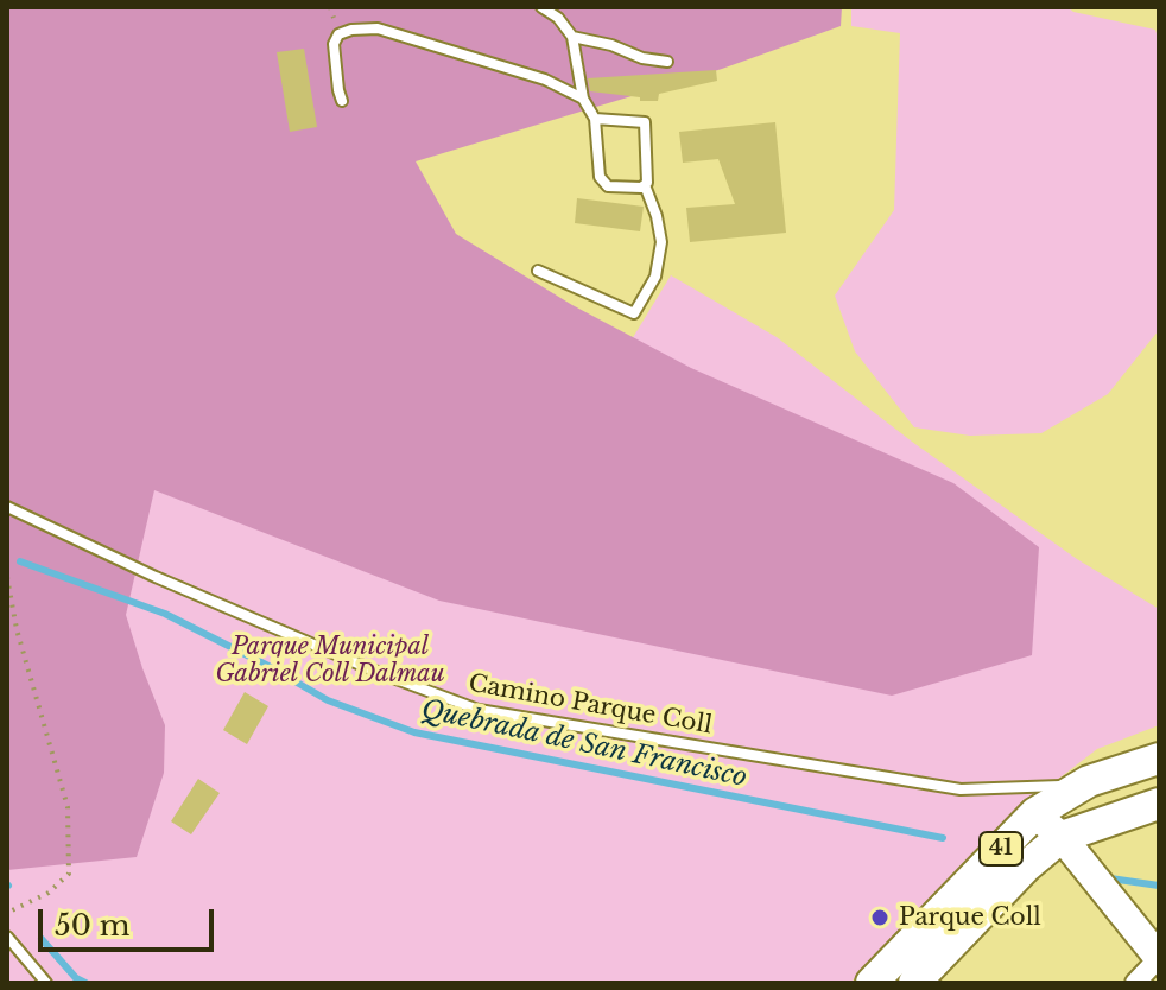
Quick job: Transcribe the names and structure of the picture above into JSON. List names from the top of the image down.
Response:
{
  "streets": {
    "main road": ["41"],
    "lane": ["Camino Parque Coll"]
  },
  "crossings": [
    ["Camino Parque Coll", "41"]
  ],
  "water": ["Quebrada de San Francisco"],
  "parks": ["Parque Municipal Gabriel Coll Dalmau"],
  "places": ["Parque Coll"],
  "scale_bar": "50 m"
}
